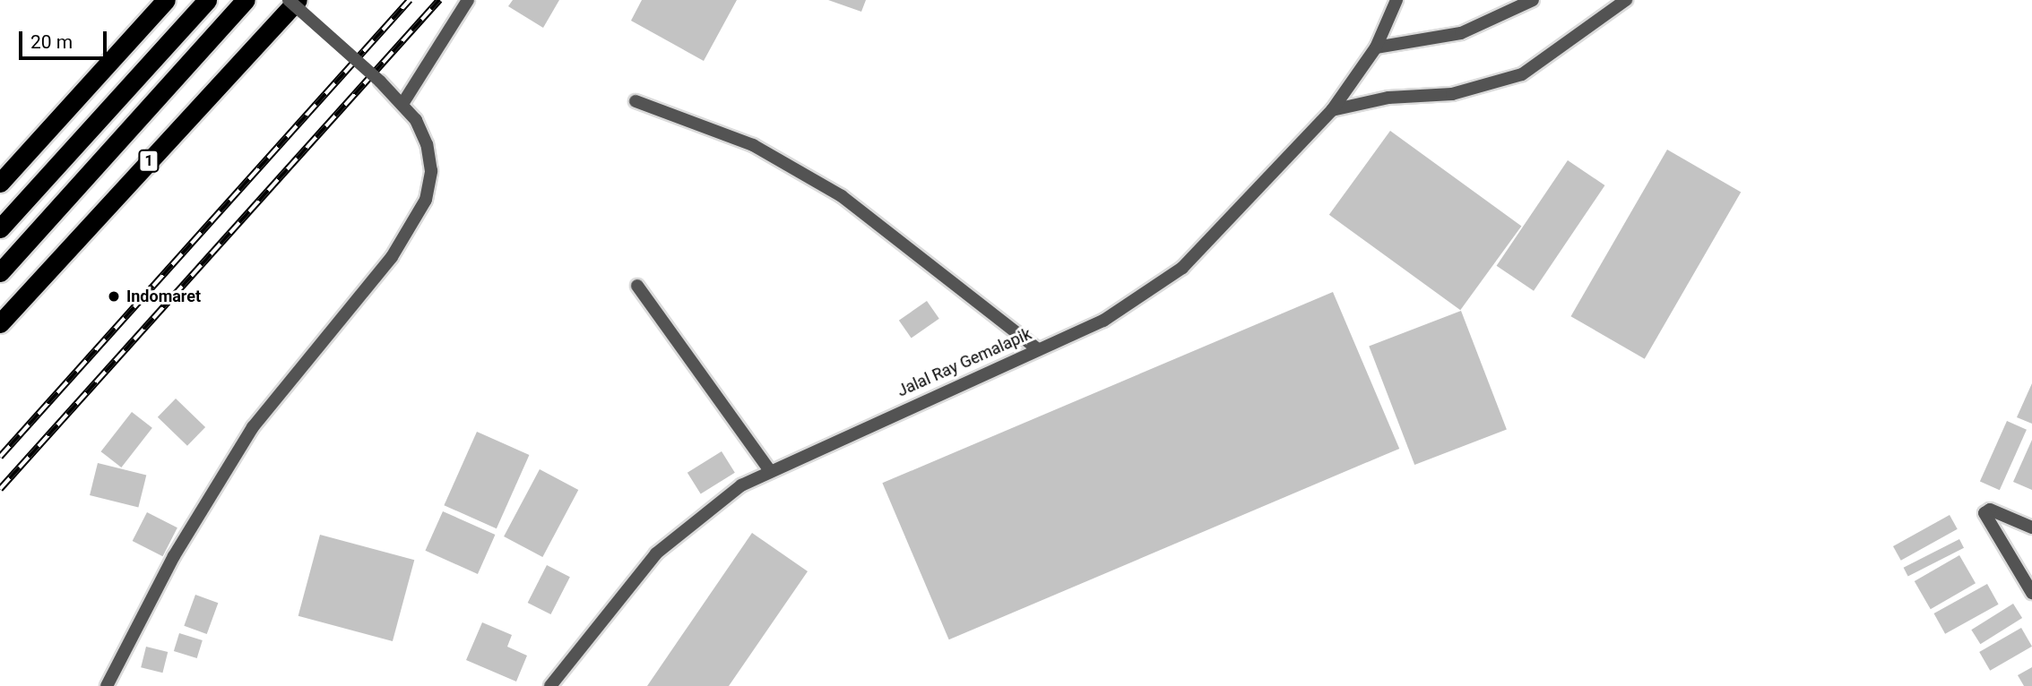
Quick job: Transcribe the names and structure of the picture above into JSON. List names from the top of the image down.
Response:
{
  "streets": {
    "highway": ["1"],
    "street": ["Jalal Ray Gemalapik"]
  },
  "places": ["Indomaret"],
  "scale_bar": "20 m"
}
